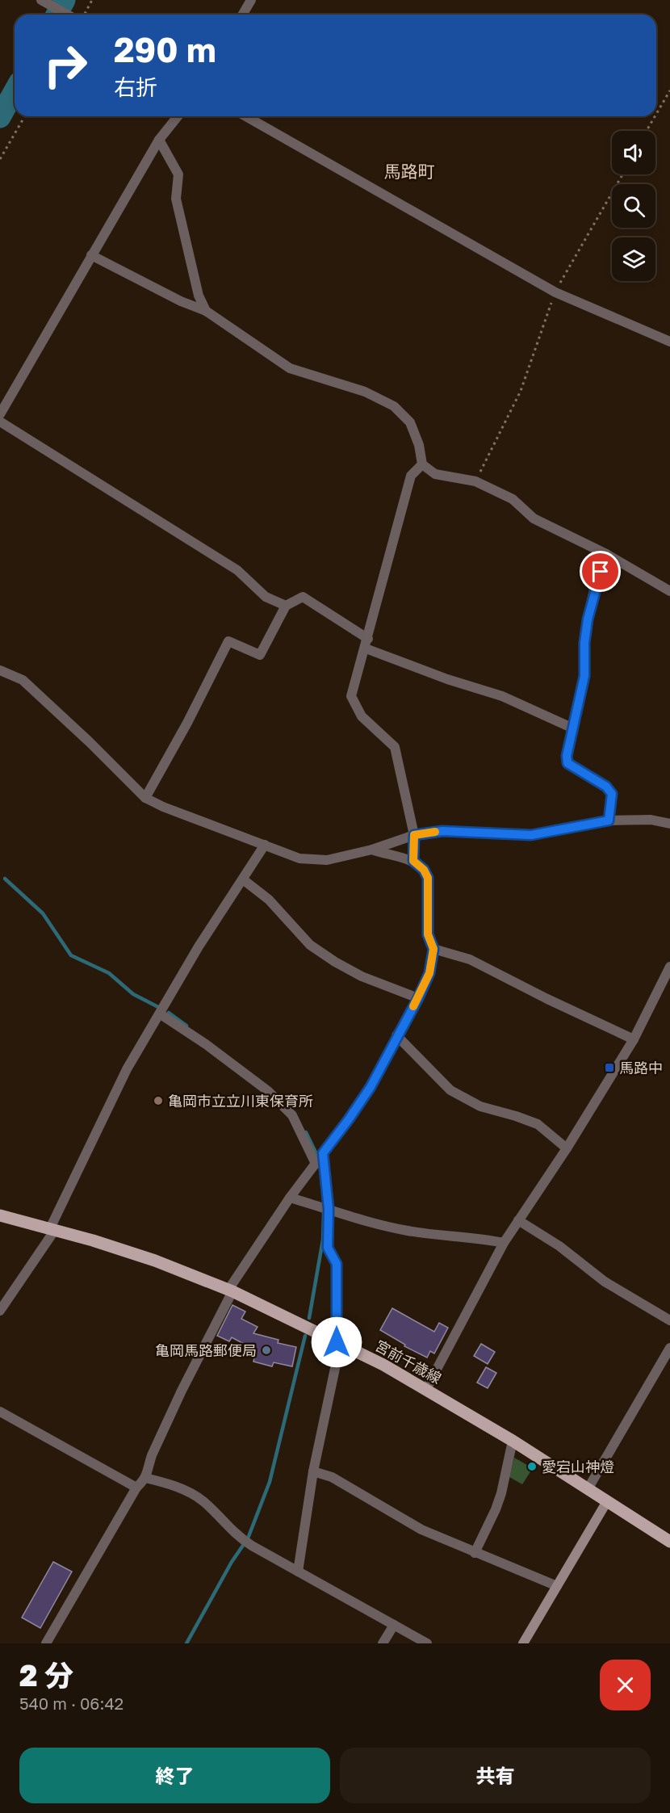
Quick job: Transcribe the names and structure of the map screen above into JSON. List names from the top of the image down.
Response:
{
  "streets": {
    "main road": ["宮前千歳線"]
  },
  "districts": ["馬路町"],
  "places": {
    "transit": ["馬路中"],
    "other": ["亀岡市立立川東保育所", "亀岡馬路郵便局", "愛宕山神燈"]
  },
  "page": {
    "turn": ["290 m", "右折"],
    "heading": ["2 分", "540 m · 06:42"],
    "buttons": ["終了", "共有"]
  }
}
